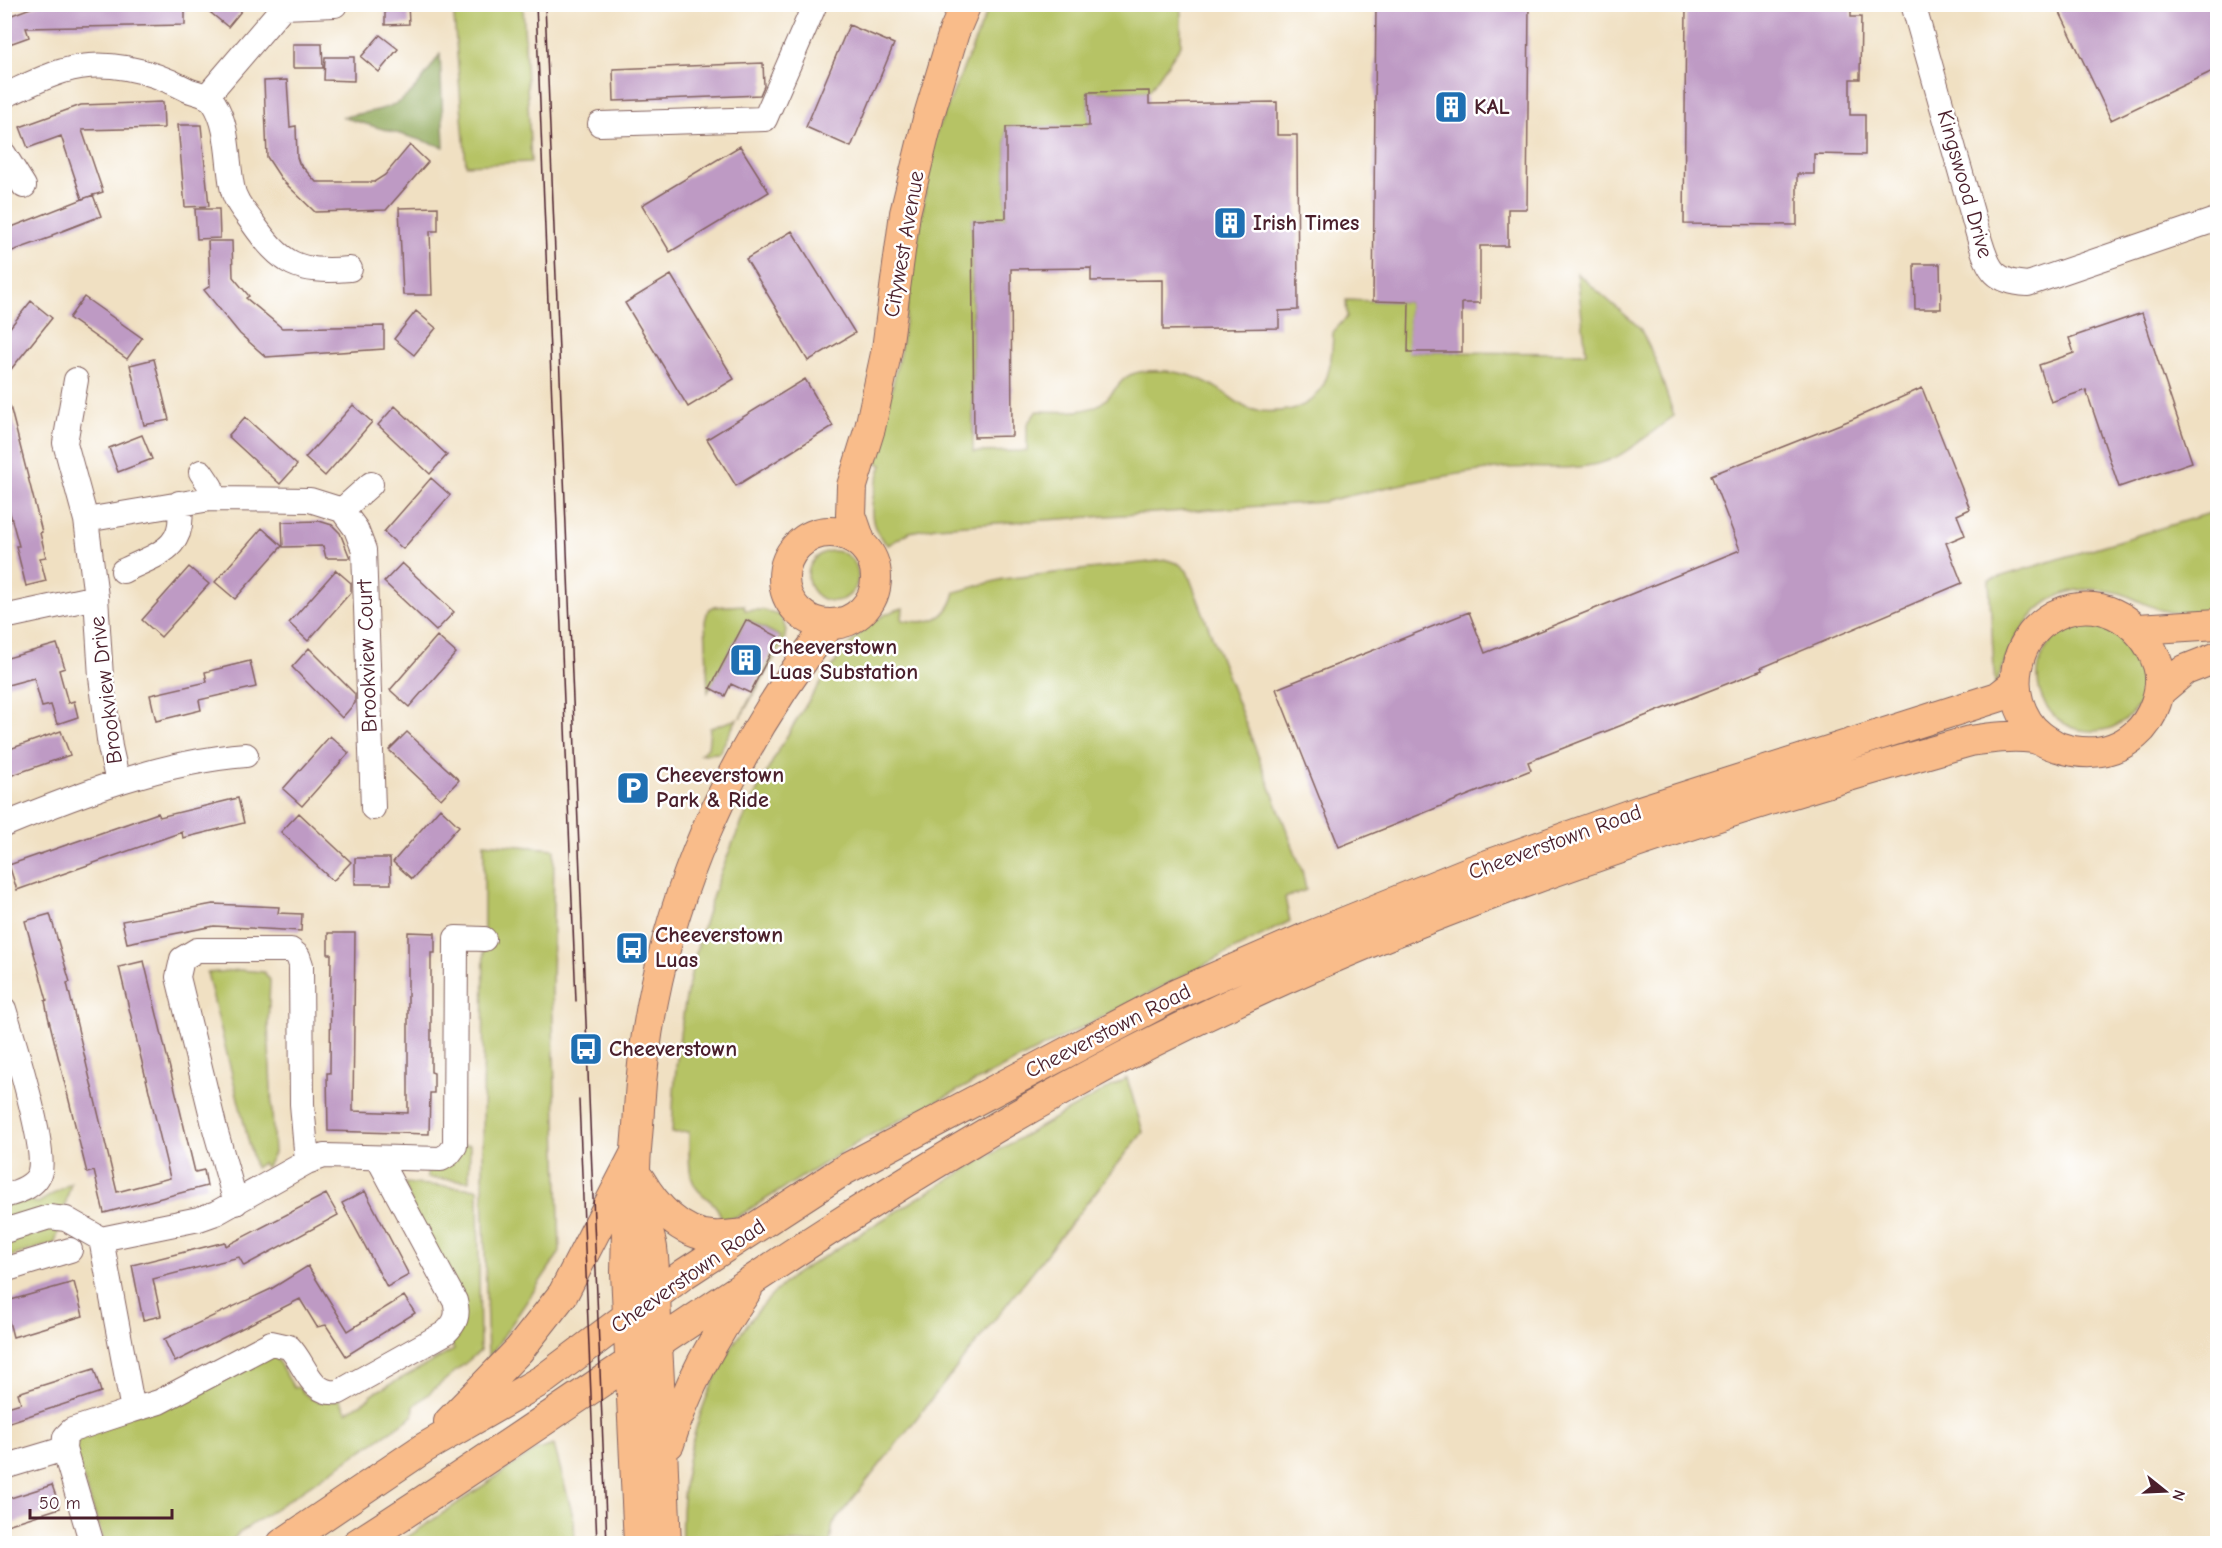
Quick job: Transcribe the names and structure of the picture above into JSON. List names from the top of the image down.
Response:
{
  "streets": {
    "main road": ["Citywest Avenue", "Cheeverstown Road"],
    "street": ["Kingswood Drive", "Brookview Court", "Brookview Drive"]
  },
  "places": {
    "building": ["KAL", "Irish Times", "Cheeverstown Luas Substation"],
    "parking": ["Cheeverstown Park & Ride"],
    "bus stop": ["Cheeverstown Luas", "Cheeverstown"]
  },
  "scale_bar": "50 m",
  "north": "right"
}
